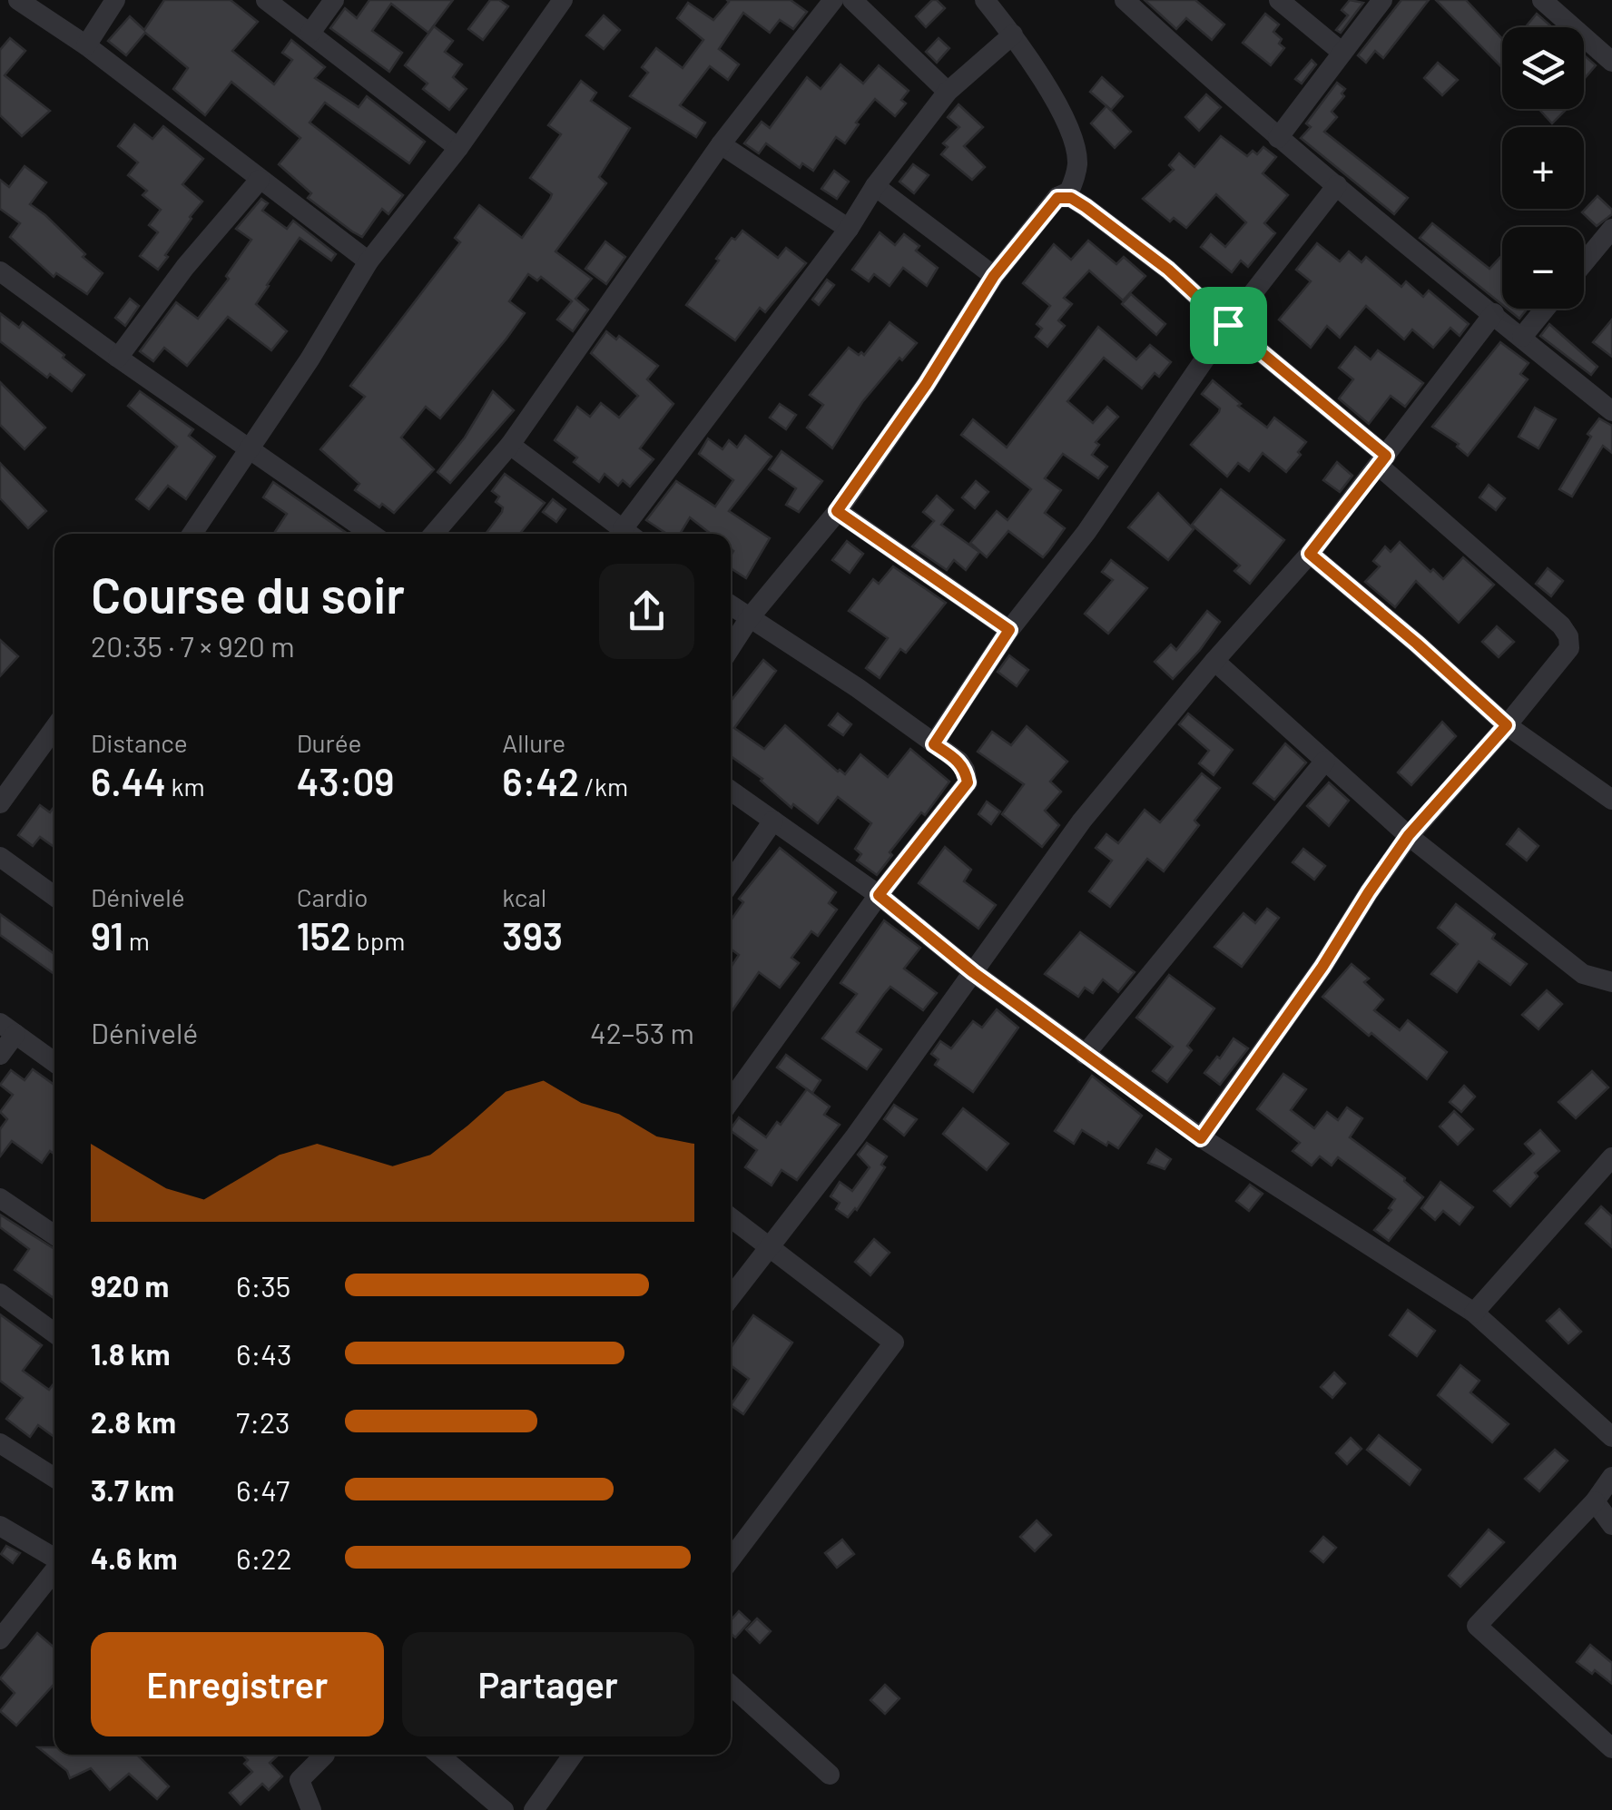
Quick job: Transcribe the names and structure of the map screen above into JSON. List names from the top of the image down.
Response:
{
  "page": {
    "map_buttons": ["+", "−"],
    "heading": ["Course du soir", "20:35 · 7 × 920 m"],
    "stats": [
      ["Distance", "6.44 km"],
      ["Durée", "43:09"],
      ["Allure", "6:42 /km"],
      ["Dénivelé", "91 m"],
      ["Cardio", "152 bpm"],
      ["kcal", "393"]
    ],
    "chart": ["Dénivelé", "42–53 m"],
    "list": [
      {
        "name": "920 m",
        "note": "6:35"
      },
      {
        "name": "1.8 km",
        "note": "6:43"
      },
      {
        "name": "2.8 km",
        "note": "7:23"
      },
      {
        "name": "3.7 km",
        "note": "6:47"
      },
      {
        "name": "4.6 km",
        "note": "6:22"
      }
    ],
    "buttons": ["Enregistrer", "Partager"]
  }
}
